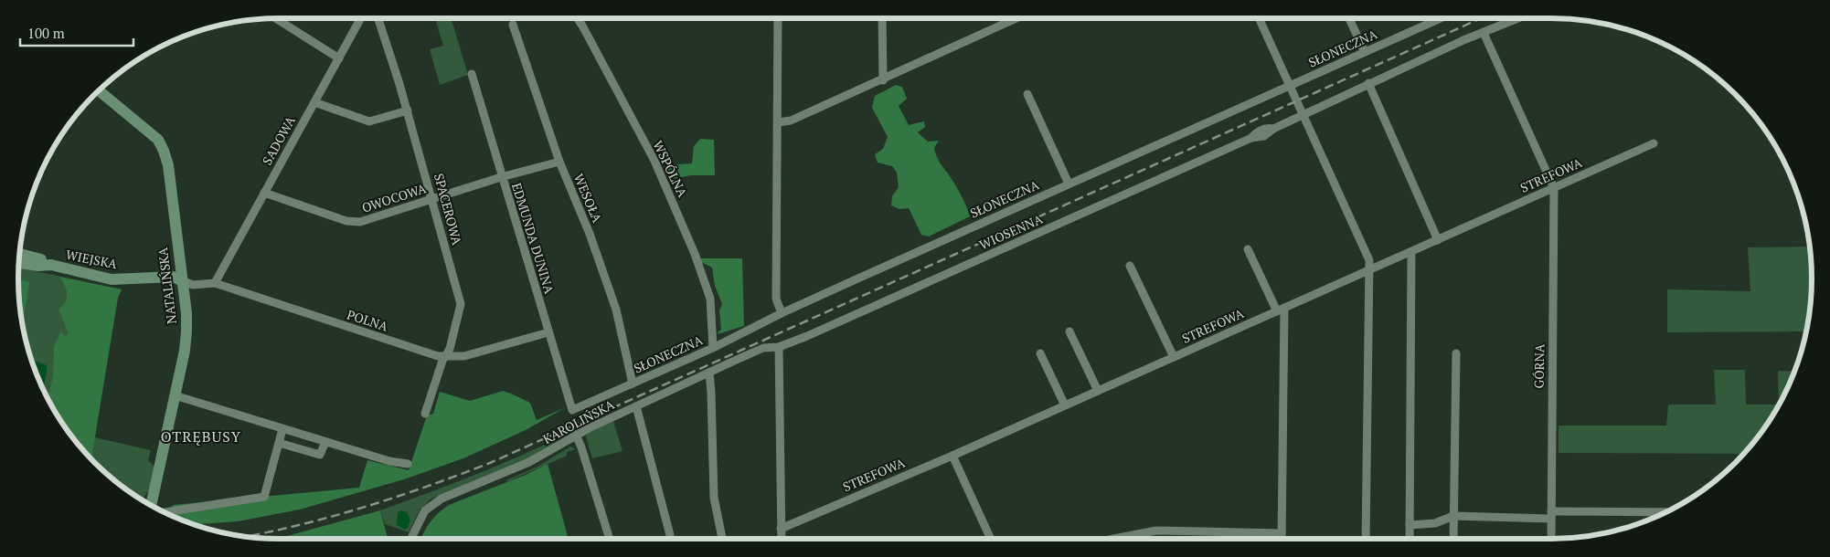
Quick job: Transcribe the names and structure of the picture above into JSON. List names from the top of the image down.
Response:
{
  "streets": {
    "main road": ["WIEJSKA", "NATALIŃSKA"],
    "street": [
      "SŁONECZNA",
      "SADOWA",
      "WSPÓLNA",
      "STREFOWA",
      "OWOCOWA",
      "WESOŁA",
      "SPACEROWA",
      "WIOSENNA",
      "EDMUNDA DUNINA",
      "POLNA",
      "GÓRNA",
      "KAROLIŃSKA"
    ]
  },
  "crossings": [
    ["SŁONECZNA", "WSPÓLNA"],
    ["SŁONECZNA", "WESOŁA"],
    ["SŁONECZNA", "EDMUNDA DUNINA"],
    ["SADOWA", "OWOCOWA"],
    ["SADOWA", "POLNA"],
    ["STREFOWA", "GÓRNA"],
    ["OWOCOWA", "WESOŁA"],
    ["OWOCOWA", "SPACEROWA"],
    ["OWOCOWA", "EDMUNDA DUNINA"],
    ["SPACEROWA", "POLNA"],
    ["WIOSENNA", "KAROLIŃSKA"],
    ["EDMUNDA DUNINA", "POLNA"],
    ["WIEJSKA", "NATALIŃSKA"],
    ["WIEJSKA", "POLNA"],
    ["NATALIŃSKA", "POLNA"]
  ],
  "districts": ["OTRĘBUSY"],
  "scale_bar": "100 m"
}
